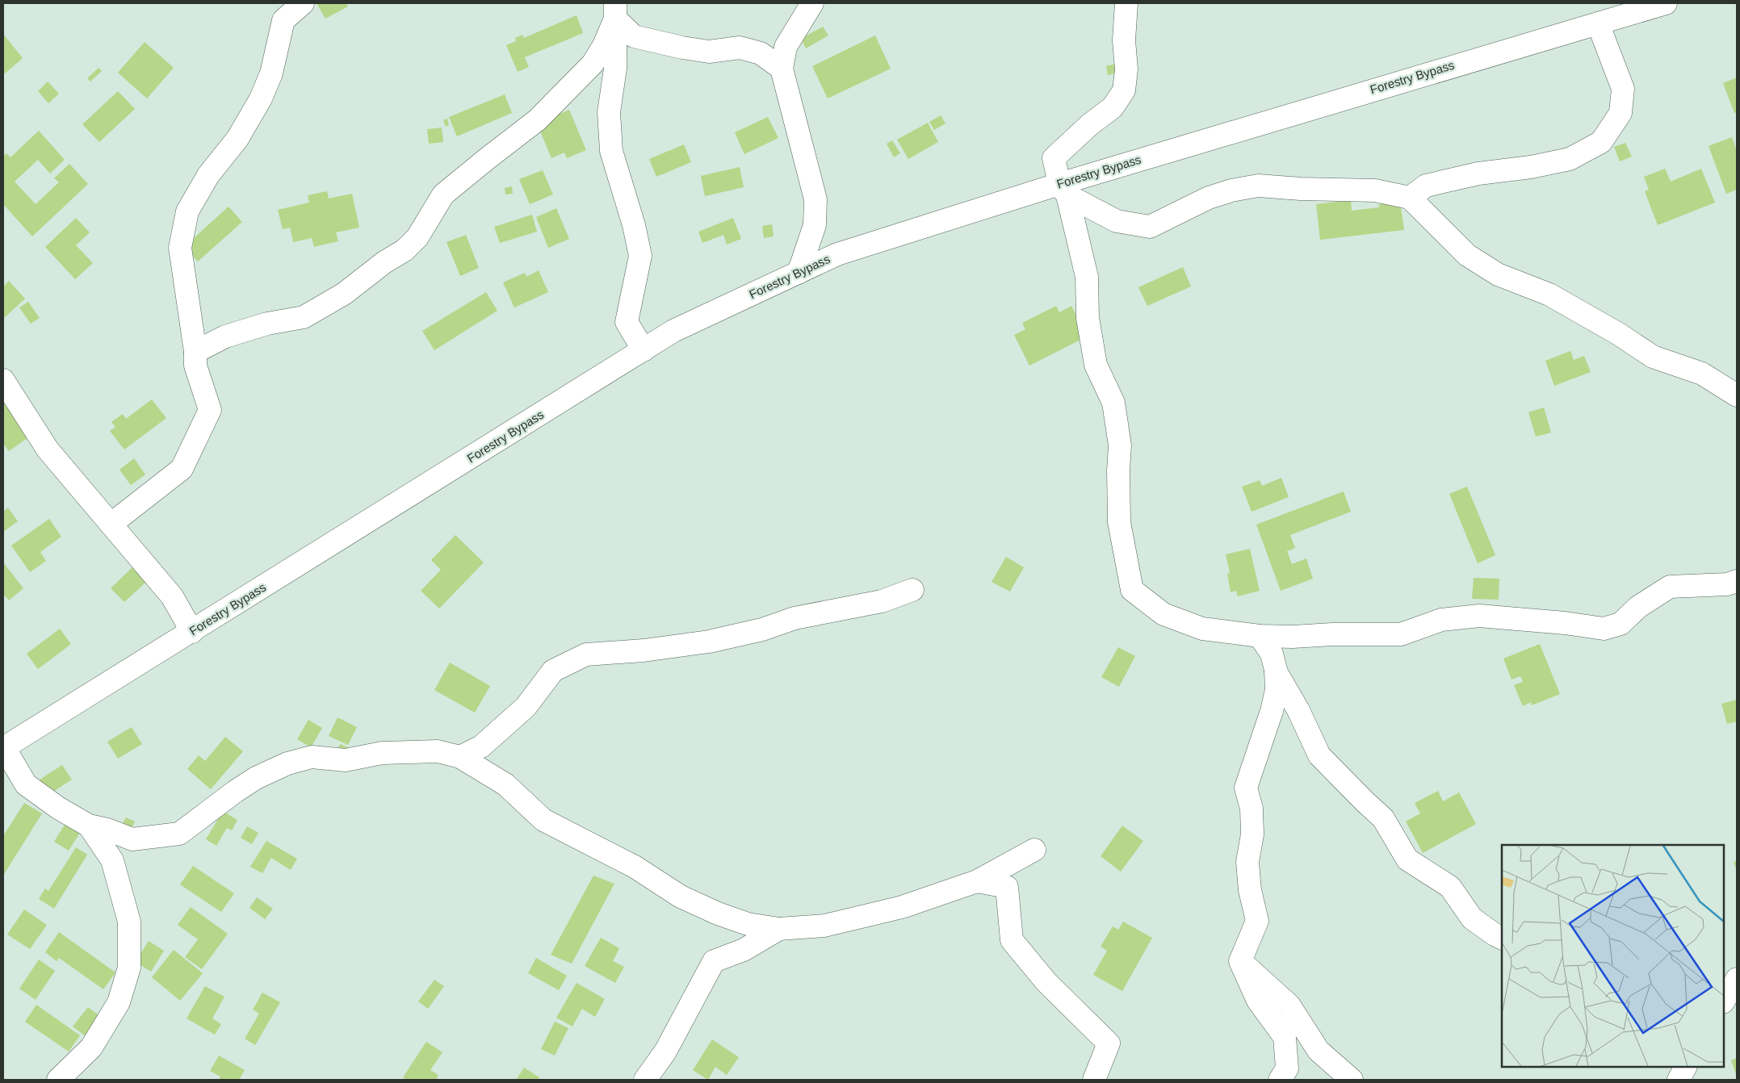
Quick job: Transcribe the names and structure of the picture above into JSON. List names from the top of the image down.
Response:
{
  "streets": {
    "street": ["Forestry Bypass"]
  }
}
